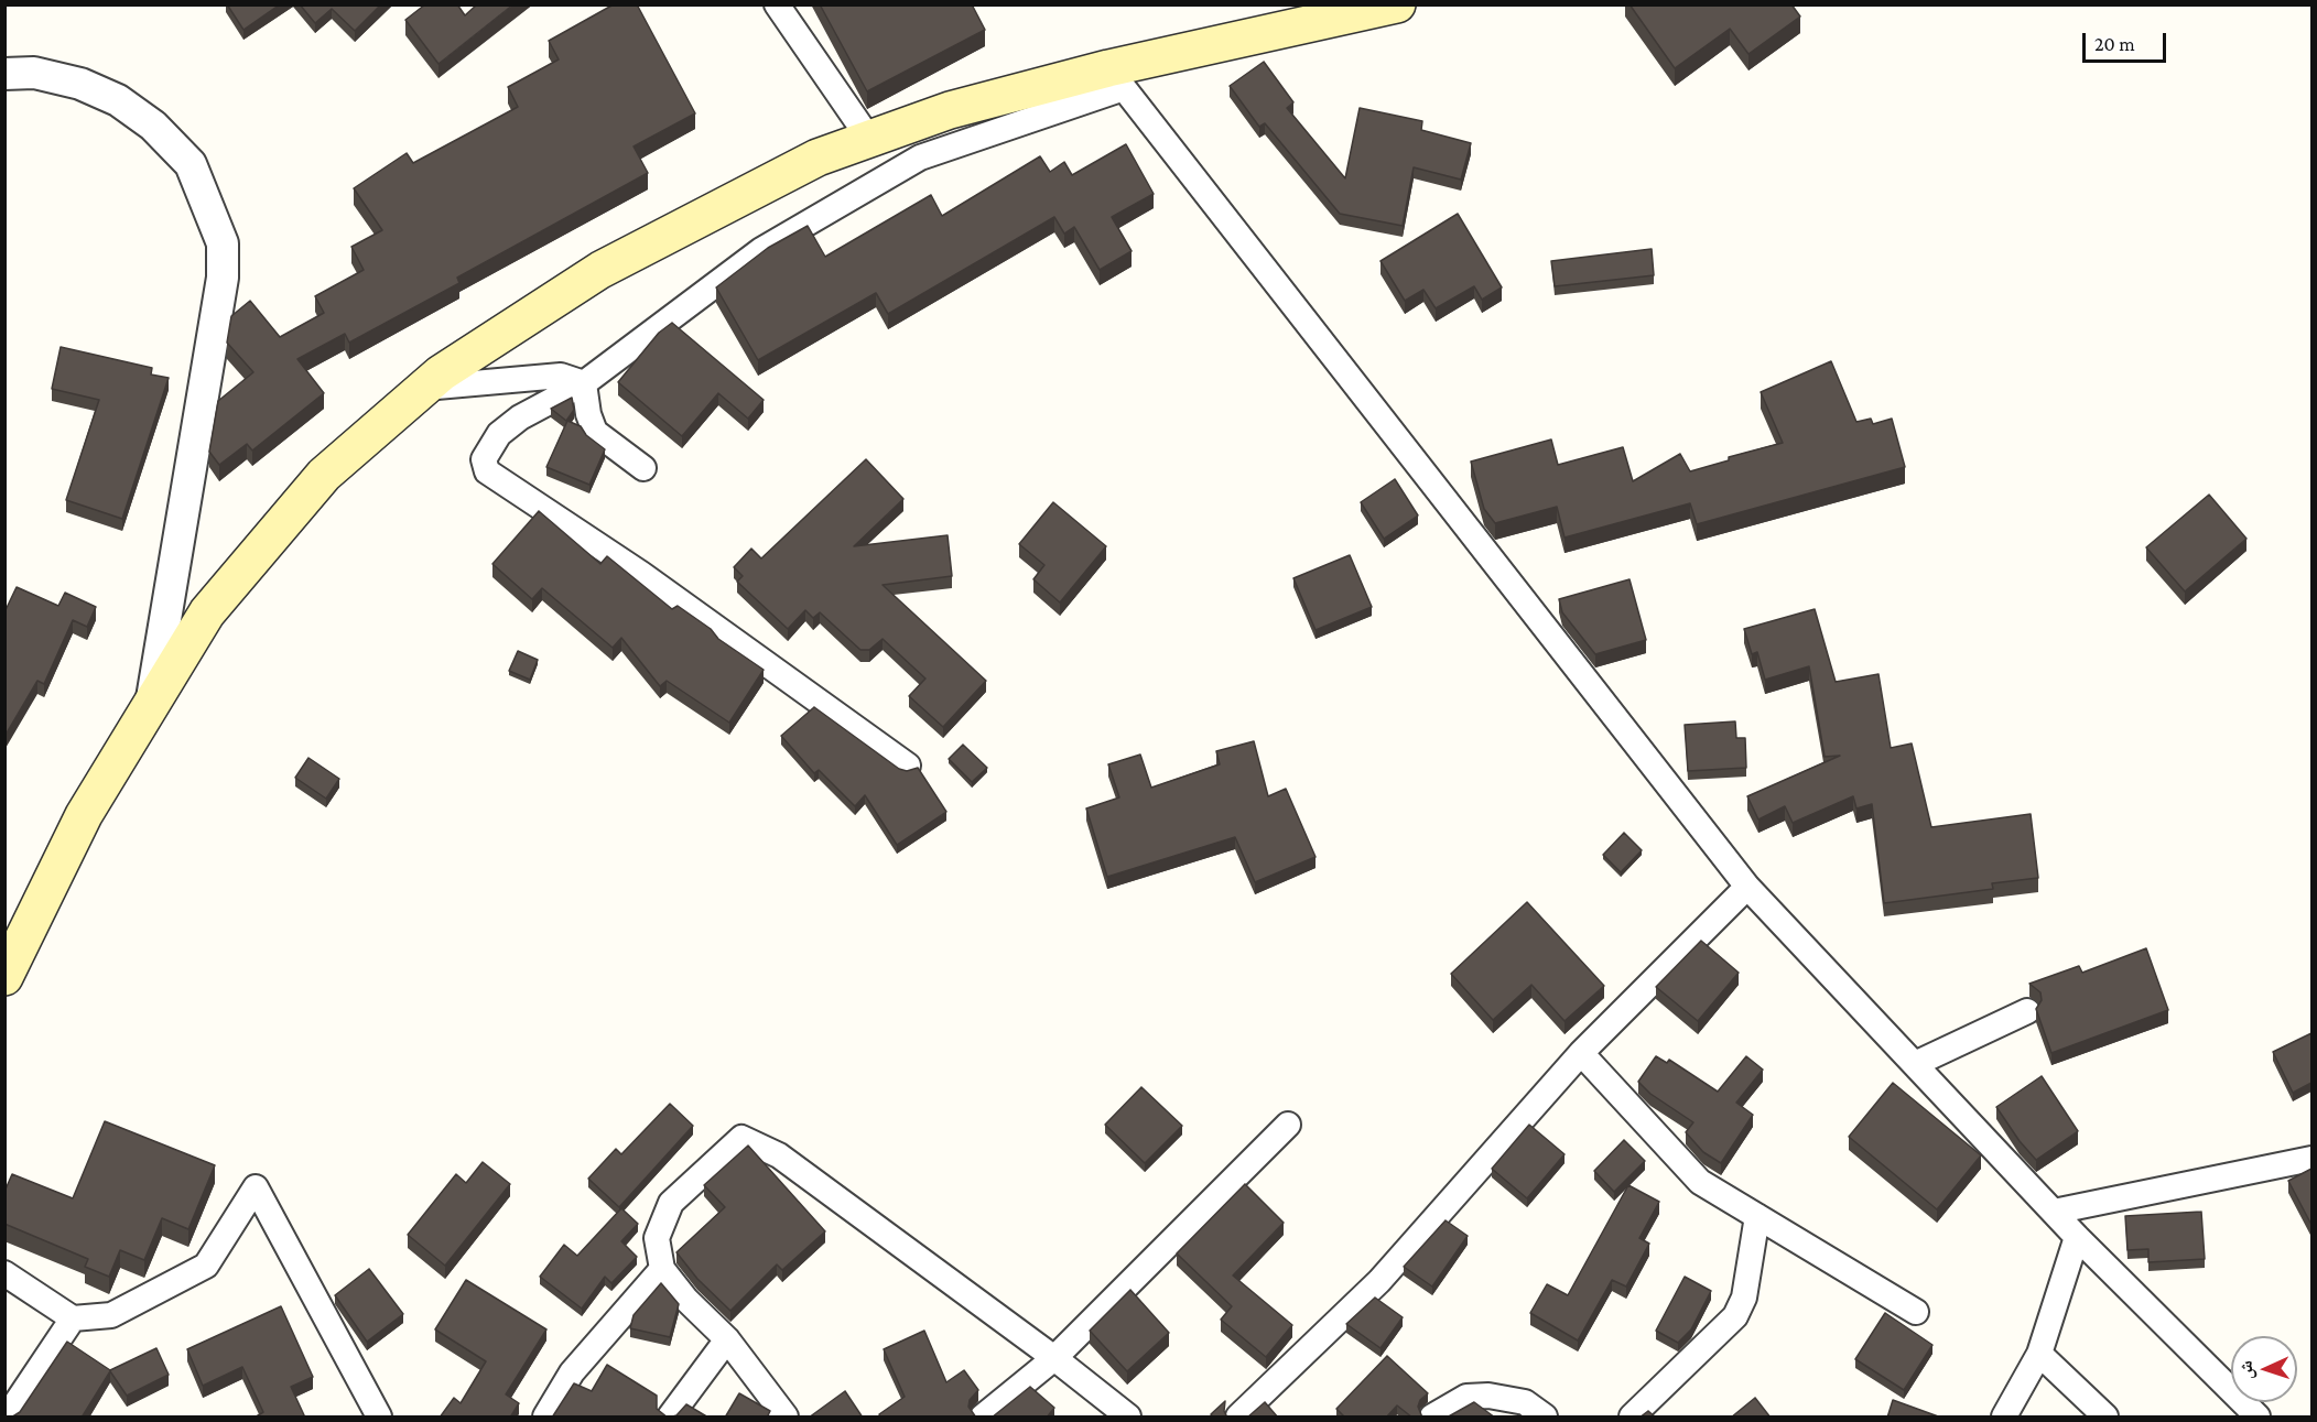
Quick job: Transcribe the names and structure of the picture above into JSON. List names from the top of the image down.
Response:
{
  "scale_bar": "20 m",
  "north": "left"
}
